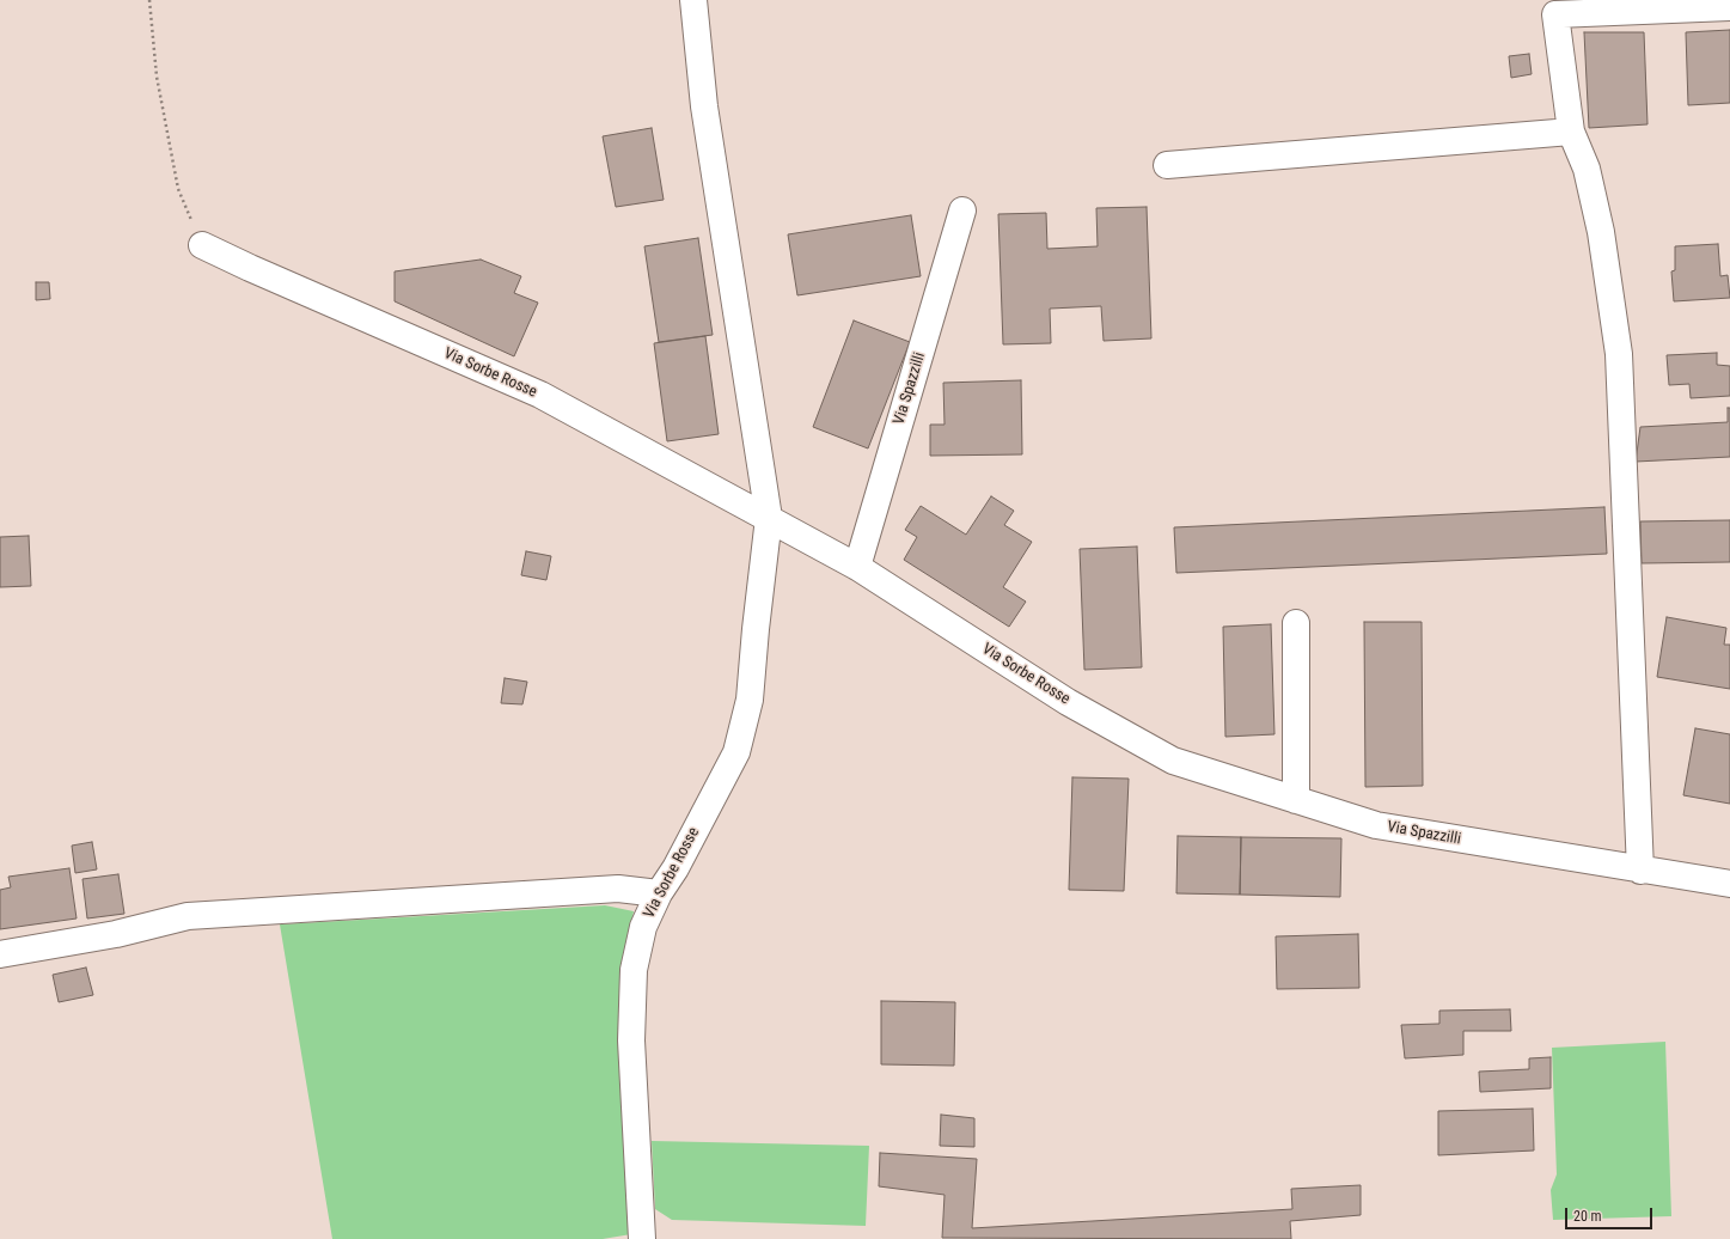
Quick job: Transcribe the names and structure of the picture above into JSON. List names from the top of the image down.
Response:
{
  "streets": {
    "street": ["Via Sorbe Rosse", "Via Spazzilli"]
  },
  "crossings": [
    ["Via Sorbe Rosse", "Via Spazzilli"]
  ],
  "scale_bar": "20 m"
}
